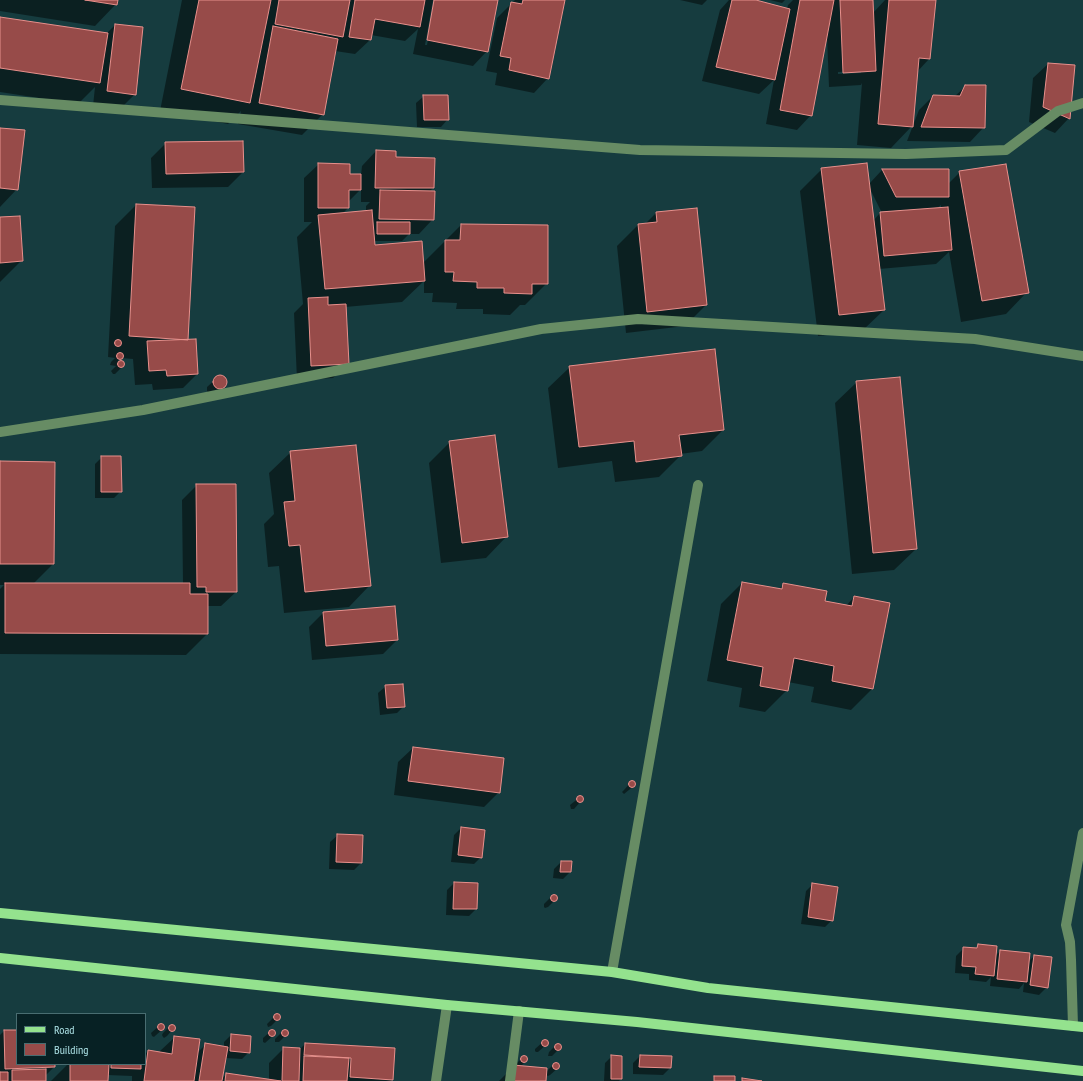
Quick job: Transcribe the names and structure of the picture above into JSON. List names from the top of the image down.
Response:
{
  "legend": ["Road", "Building"]
}
